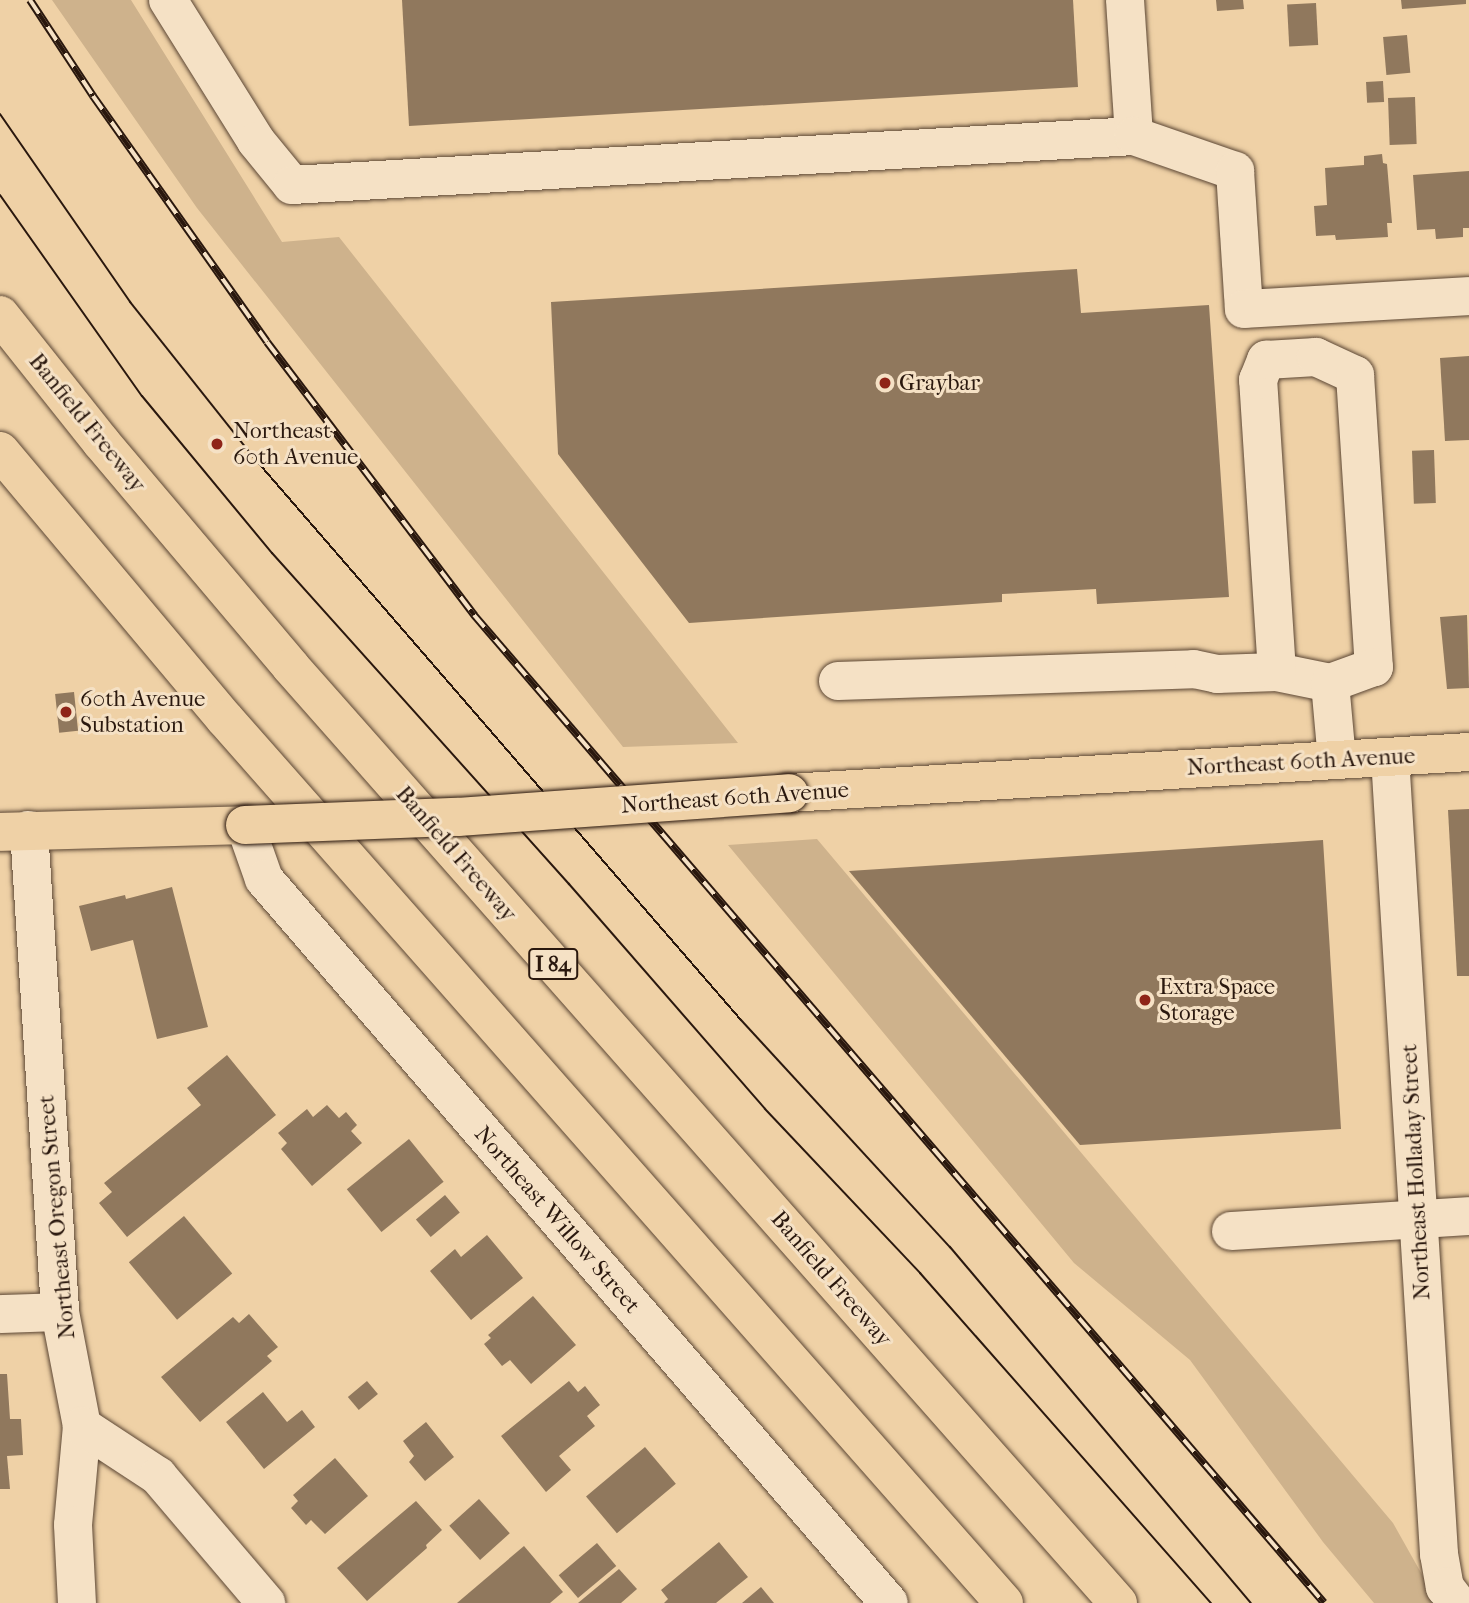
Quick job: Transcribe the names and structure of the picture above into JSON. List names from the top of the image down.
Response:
{
  "streets": {
    "main road": ["Banfield Freeway", "Northeast 60th Avenue", "I 84"],
    "street": ["Northeast Holladay Street", "Northeast Oregon Street", "Northeast Willow Street"]
  },
  "crossings": [
    ["Northeast 60th Avenue", "Northeast Holladay Street"],
    ["Northeast 60th Avenue", "Northeast Oregon Street"],
    ["Northeast 60th Avenue", "Northeast Willow Street"]
  ],
  "places": [
    "Graybar",
    "Northeast 60th Avenue",
    "60th Avenue Substation",
    "Extra Space Storage"
  ]
}
